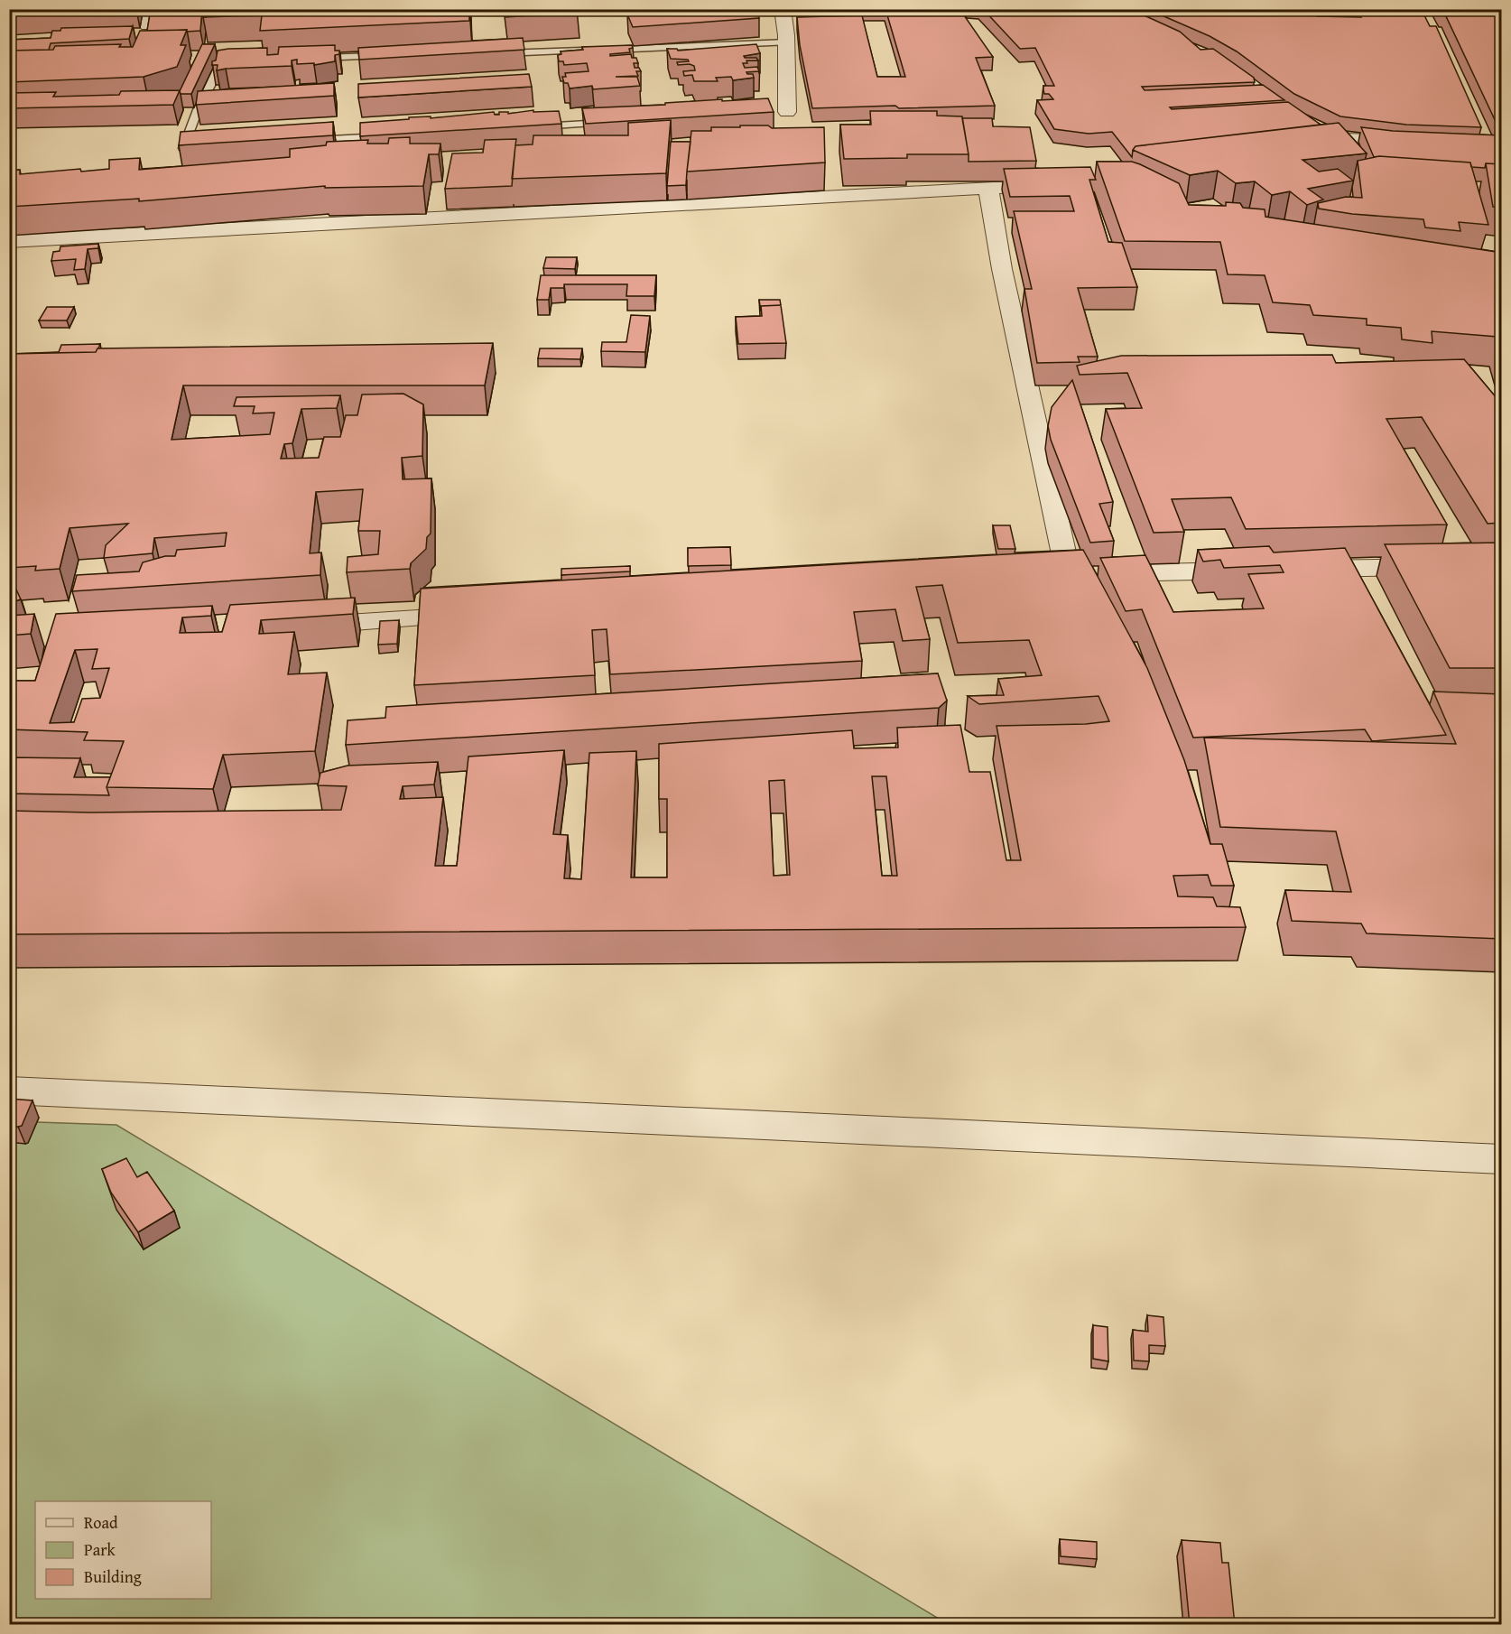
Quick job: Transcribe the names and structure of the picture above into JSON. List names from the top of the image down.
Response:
{
  "legend": ["Road", "Park", "Building"]
}
